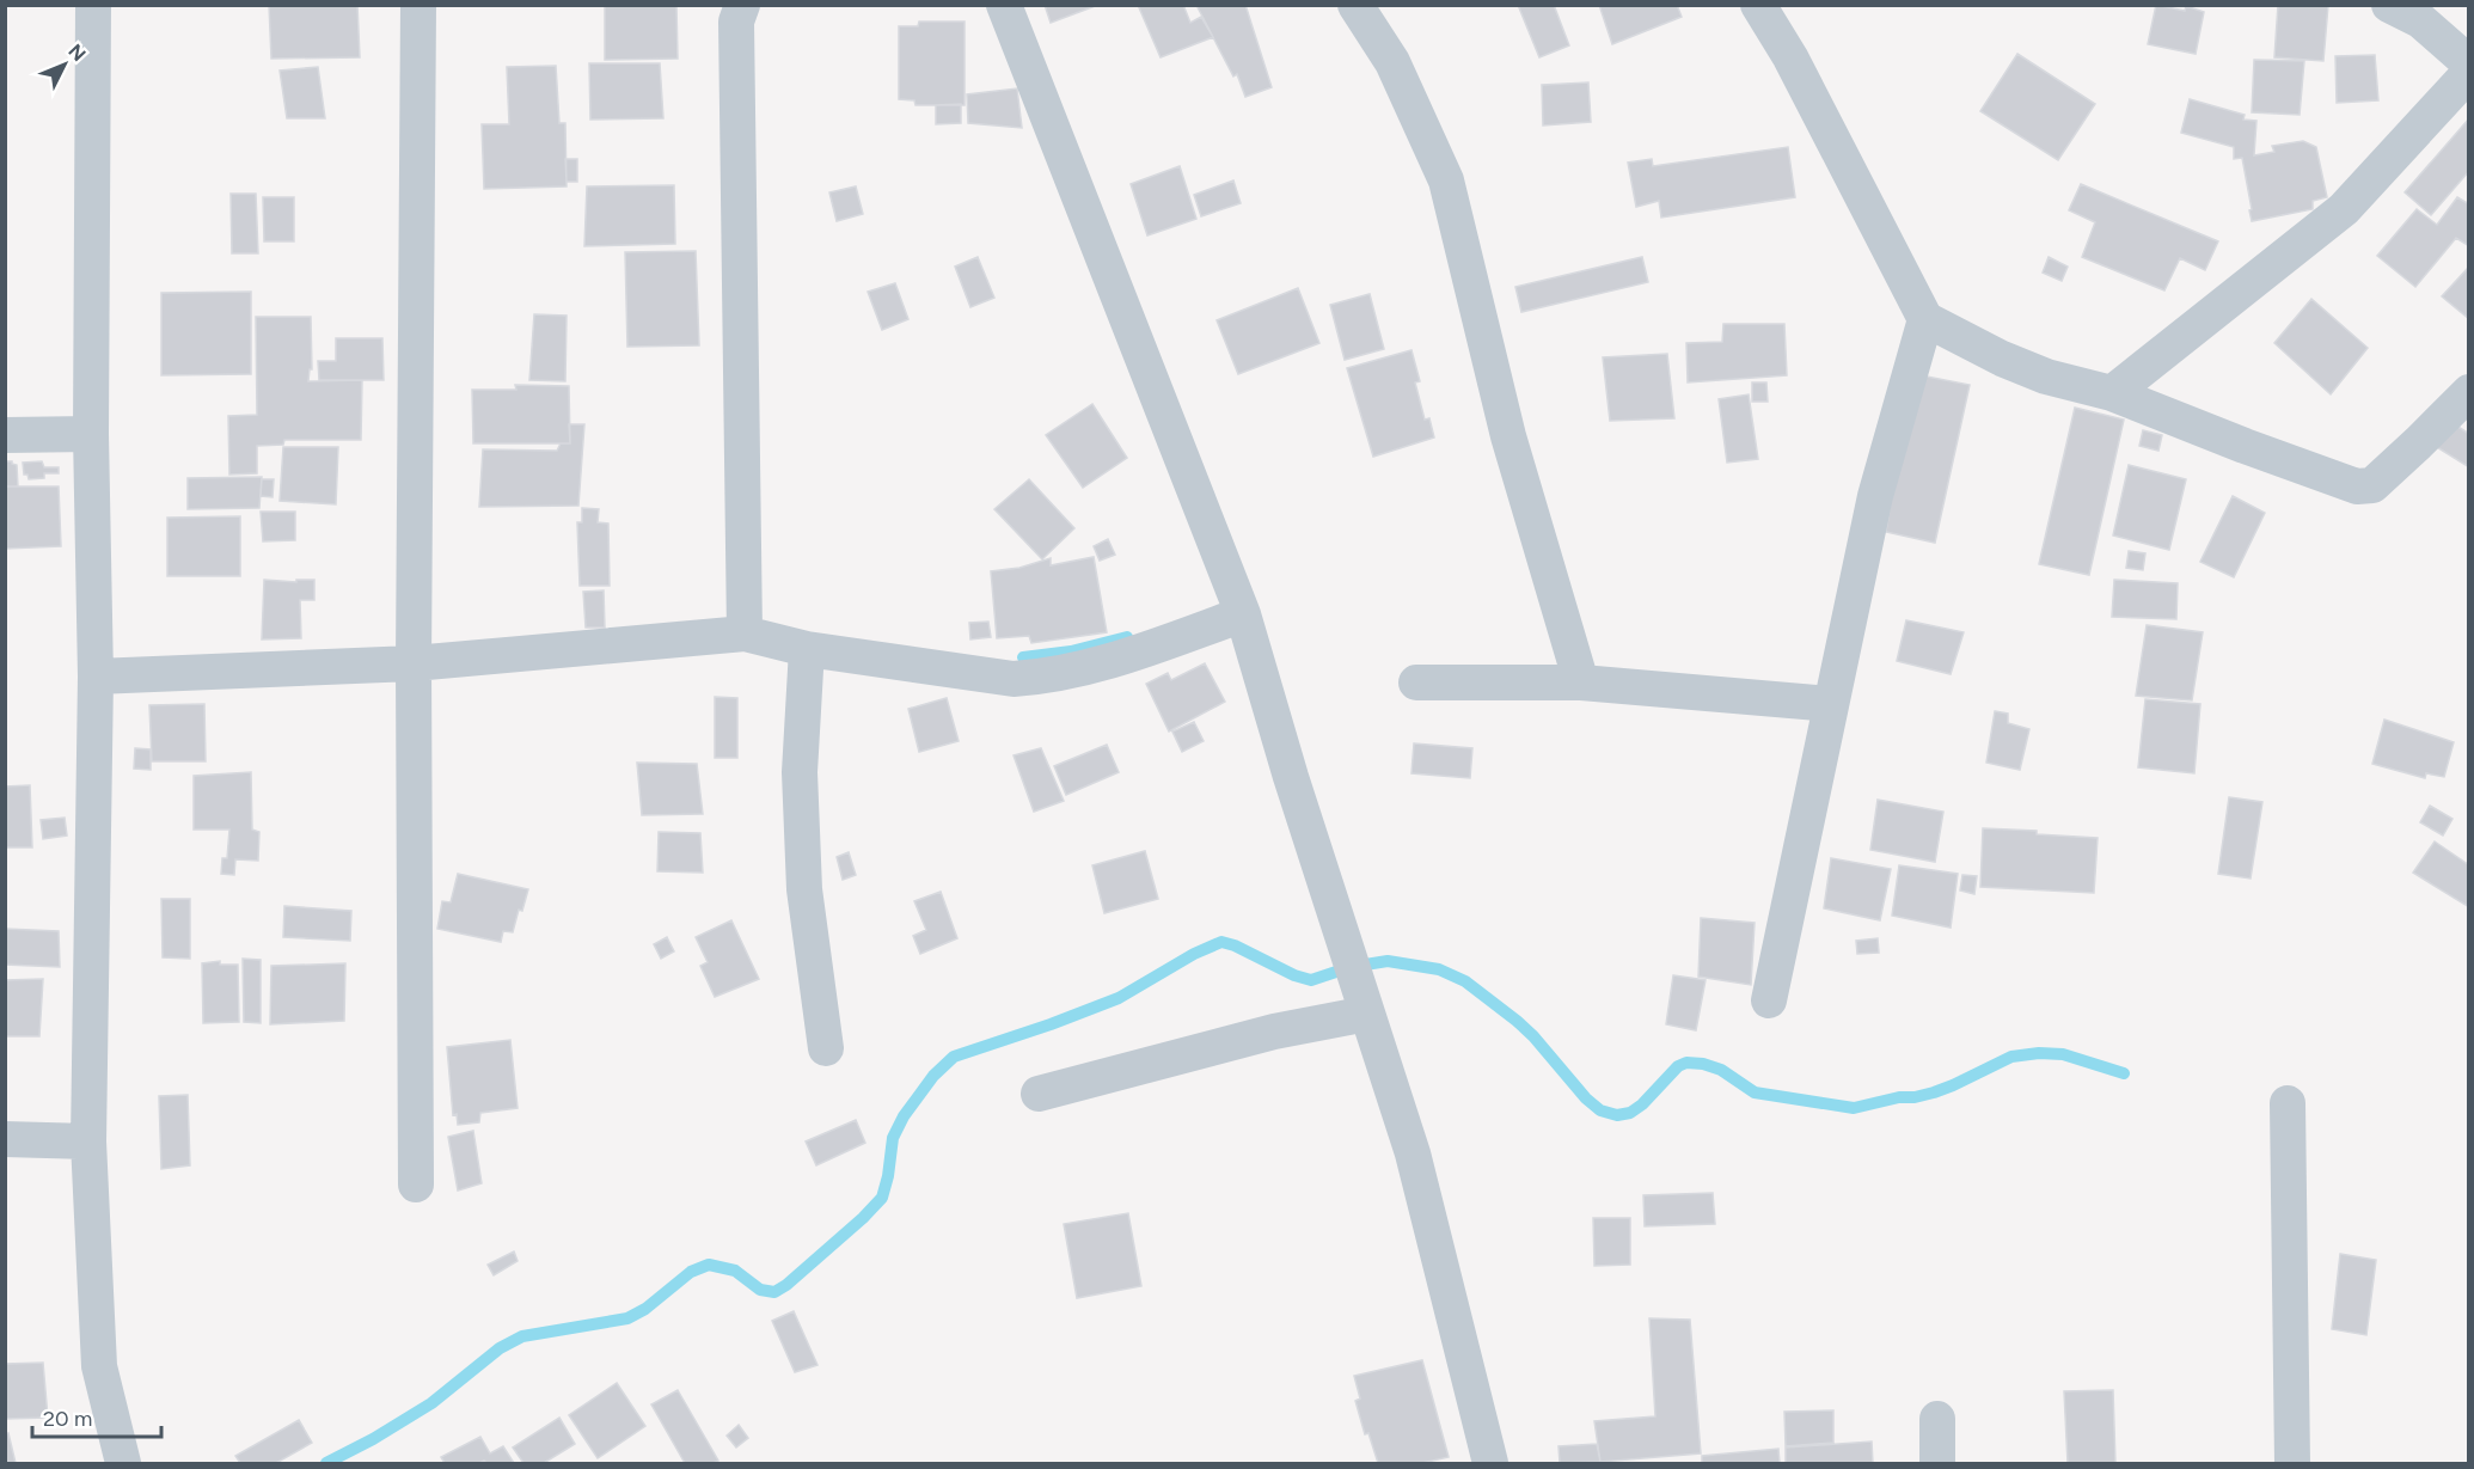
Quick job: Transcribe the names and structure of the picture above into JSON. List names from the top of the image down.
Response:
{
  "scale_bar": "20 m",
  "north": "top right"
}
